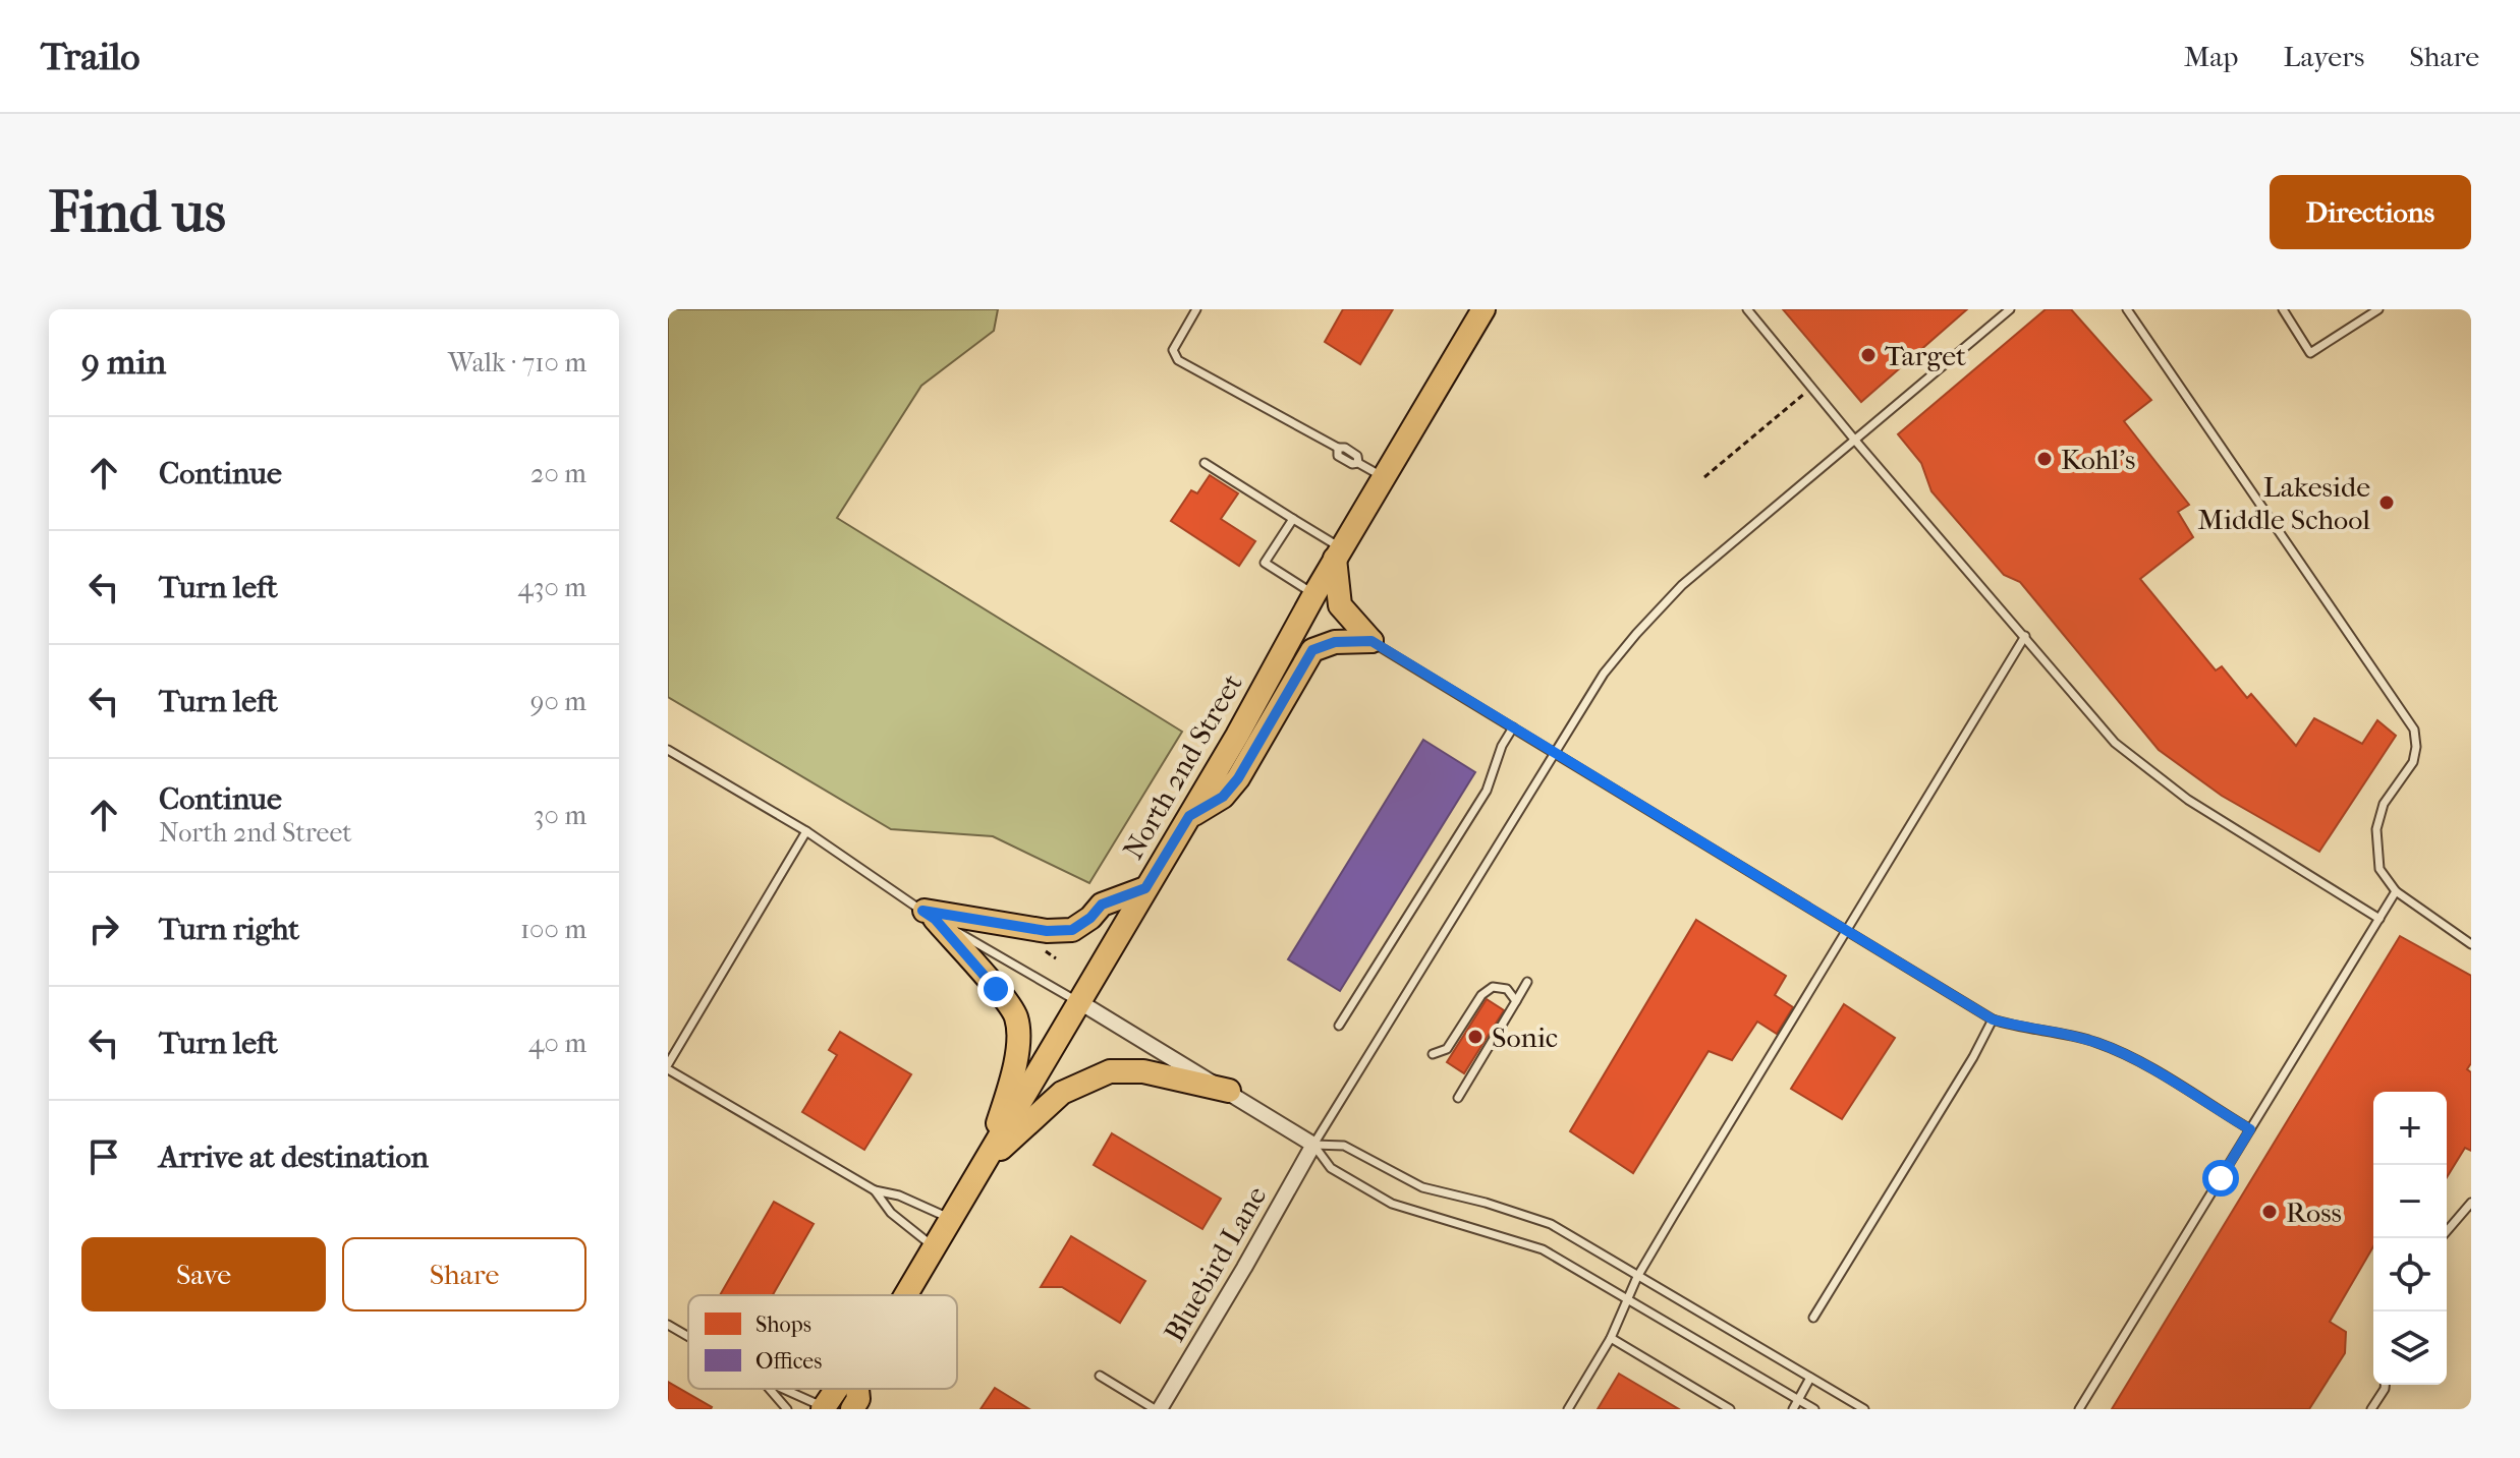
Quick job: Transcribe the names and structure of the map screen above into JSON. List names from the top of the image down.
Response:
{
  "streets": {
    "main road": ["North 2nd Street"],
    "street": ["Bluebird Lane"]
  },
  "places": [
    "Target",
    "Kohl's",
    "Lakeside Middle School",
    "Sonic",
    "Ross"
  ],
  "legend": ["Shops", "Offices"],
  "page": {
    "header": "Trailo",
    "nav": ["Map", "Layers", "Share"],
    "buttons": [
      "Directions",
      ["Save", "Share"]
    ],
    "title": "Find us",
    "heading": ["9 min", "Walk · 710 m"],
    "list": [
      ["Continue", "20 m"],
      ["Turn left", "430 m"],
      ["Turn left", "90 m"],
      ["Continue", "North 2nd Street", "30 m"],
      ["Turn right", "100 m"],
      ["Turn left", "40 m"],
      "Arrive at destination"
    ],
    "map_buttons": ["+", "−"]
  }
}
